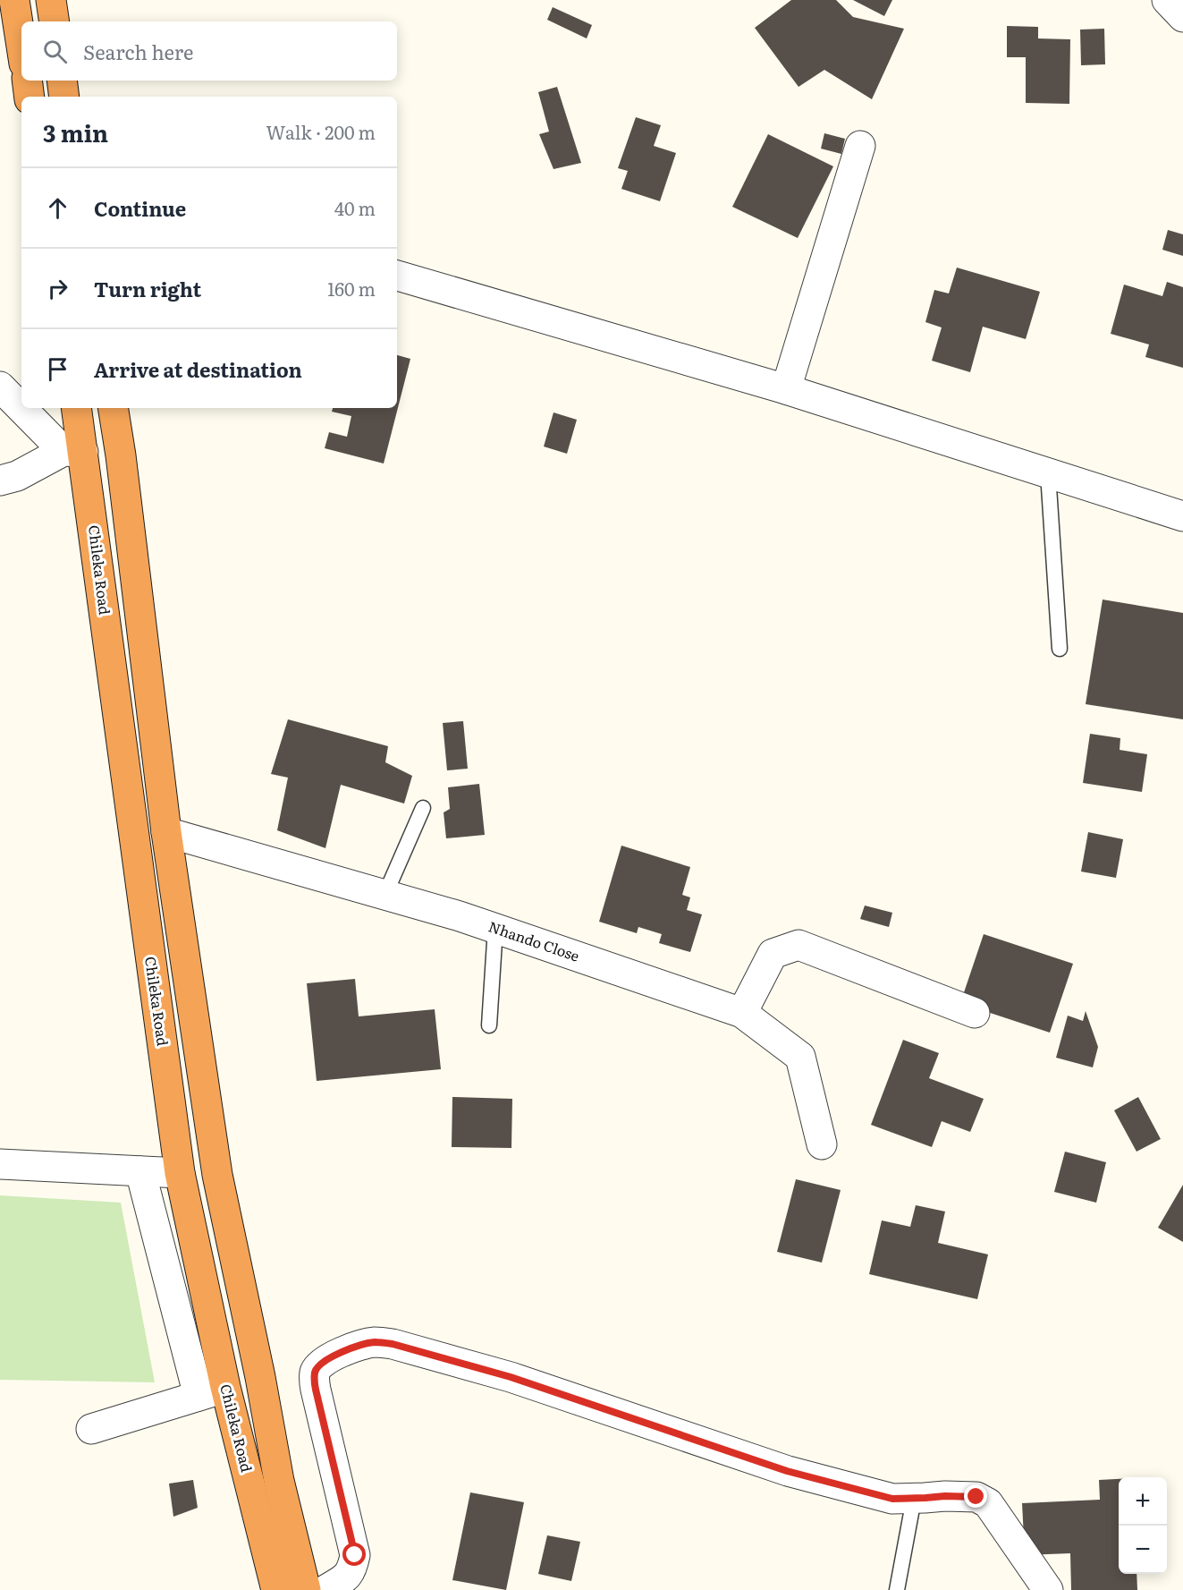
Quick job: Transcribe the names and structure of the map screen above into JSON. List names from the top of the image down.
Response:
{
  "streets": {
    "highway": ["Chileka Road"],
    "street": ["Nhando Close"]
  },
  "crossings": [
    ["Chileka Road", "Nhando Close"]
  ],
  "page": {
    "search": "Search here",
    "heading": ["3 min", "Walk · 200 m"],
    "list": [
      ["Continue", "40 m"],
      ["Turn right", "160 m"],
      "Arrive at destination"
    ],
    "map_buttons": ["+", "−"]
  }
}
